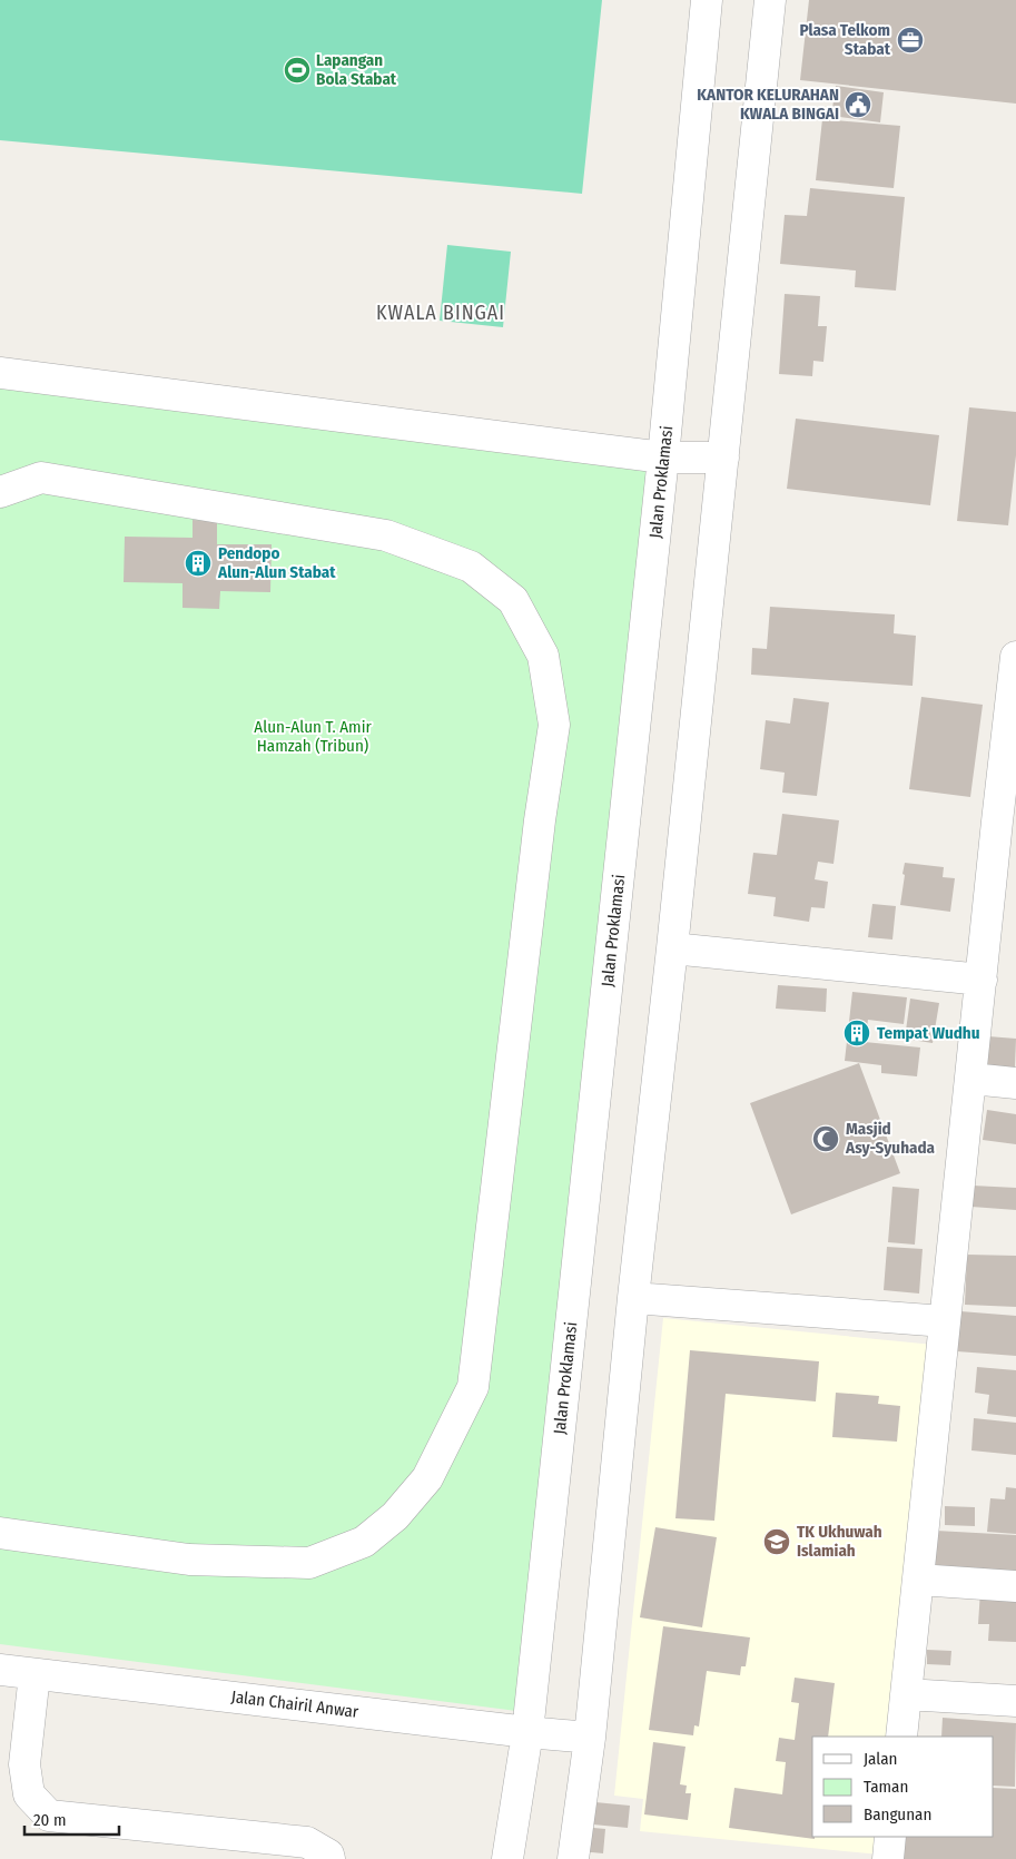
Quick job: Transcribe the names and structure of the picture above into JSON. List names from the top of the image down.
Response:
{
  "streets": {
    "street": ["Jalan Proklamasi", "Jalan Chairil Anwar"]
  },
  "crossings": [
    ["Jalan Proklamasi", "Jalan Chairil Anwar"]
  ],
  "districts": ["KWALA BINGAI"],
  "parks": ["Alun-Alun T. Amir Hamzah (Tribun)"],
  "places": {
    "office": ["Plasa Telkom Stabat"],
    "sports": ["Lapangan Bola Stabat"],
    "public building": ["KANTOR KELURAHAN KWALA BINGAI"],
    "building": ["Pendopo Alun-Alun Stabat", "Tempat Wudhu"],
    "mosque": ["Masjid Asy-Syuhada"],
    "school or university": ["TK Ukhuwah Islamiah"]
  },
  "legend": ["Jalan", "Taman", "Bangunan"],
  "scale_bar": "20 m"
}
